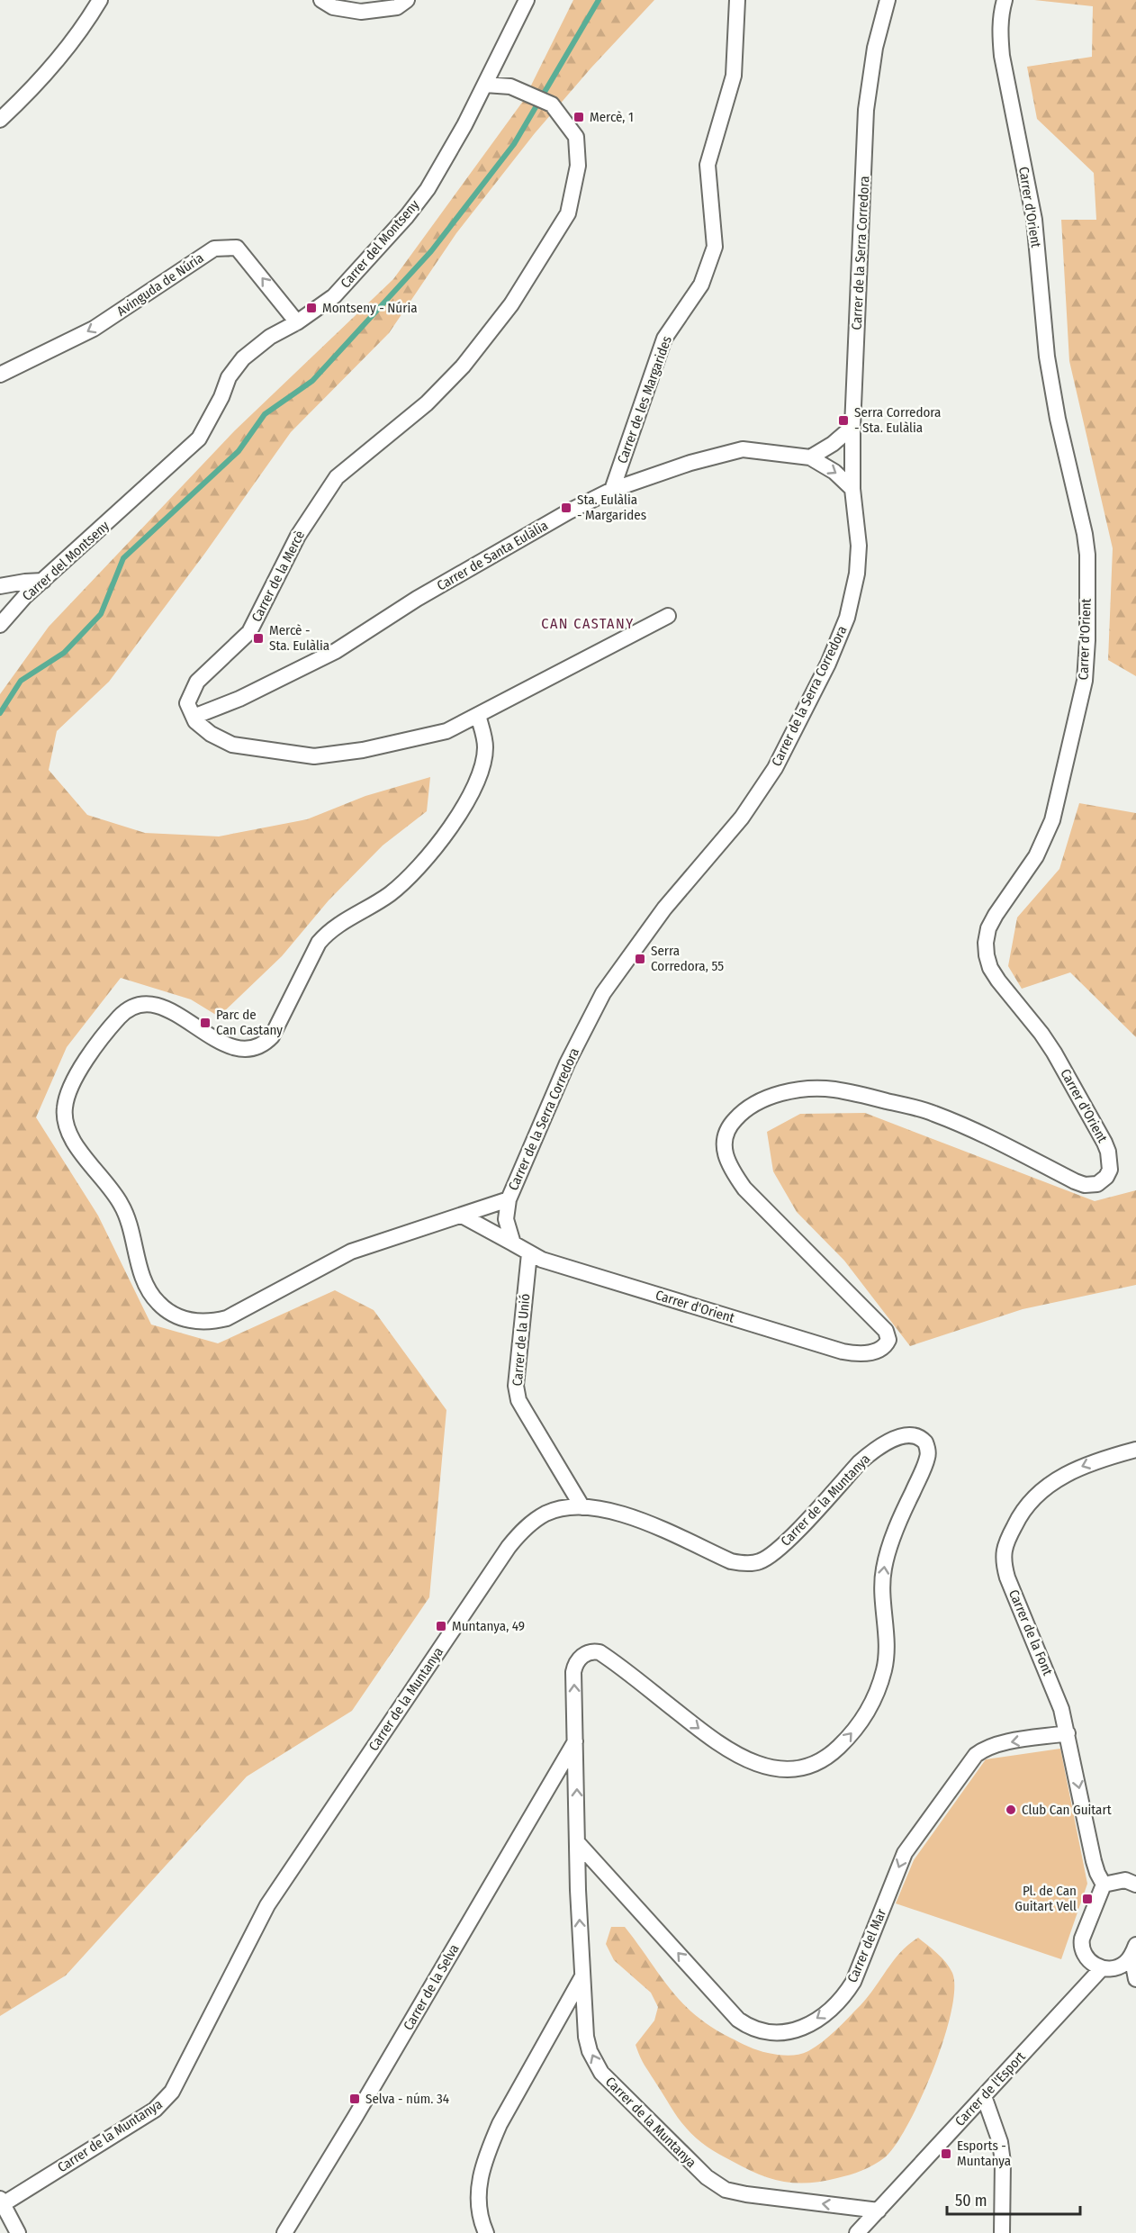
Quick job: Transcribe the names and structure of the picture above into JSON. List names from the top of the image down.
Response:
{
  "streets": {
    "street": [
      "Carrer d'Orient",
      "Carrer del Montseny",
      "Carrer de la Serra Corredora",
      "Avinguda de Núria",
      "Carrer de les Margarides",
      "Carrer de Santa Eulàlia",
      "Carrer de la Mercè",
      "Carrer de la Unió",
      "Carrer de la Muntanya",
      "Carrer de la Font",
      "Carrer del Mar",
      "Carrer de la Selva",
      "Carrer de l'Esport"
    ]
  },
  "crossings": [
    ["Carrer d'Orient", "Carrer de la Serra Corredora"],
    ["Carrer d'Orient", "Carrer de la Unió"],
    ["Carrer del Montseny", "Avinguda de Núria"],
    ["Carrer del Montseny", "Carrer de la Mercè"],
    ["Carrer de la Serra Corredora", "Carrer de Santa Eulàlia"],
    ["Carrer de les Margarides", "Carrer de Santa Eulàlia"],
    ["Carrer de Santa Eulàlia", "Carrer de la Mercè"],
    ["Carrer de la Unió", "Carrer de la Muntanya"],
    ["Carrer de la Muntanya", "Carrer del Mar"],
    ["Carrer de la Muntanya", "Carrer de la Selva"],
    ["Carrer de la Muntanya", "Carrer de l'Esport"],
    ["Carrer de la Font", "Carrer del Mar"]
  ],
  "one_way": ["Avinguda de Núria", "Carrer de la Font"],
  "districts": ["CAN CASTANY"],
  "places": {
    "transit": [
      "Mercè, 1",
      "Montseny - Núria",
      "Serra Corredora - Sta. Eulàlia",
      "Sta. Eulàlia - Margarides",
      "Mercè - Sta. Eulàlia",
      "Serra Corredora, 55",
      "Parc de Can Castany",
      "Muntanya, 49",
      "Pl. de Can Guitart Vell",
      "Selva - núm. 34",
      "Esports - Muntanya"
    ],
    "other": ["Club Can Guitart"]
  },
  "scale_bar": "50 m"
}
